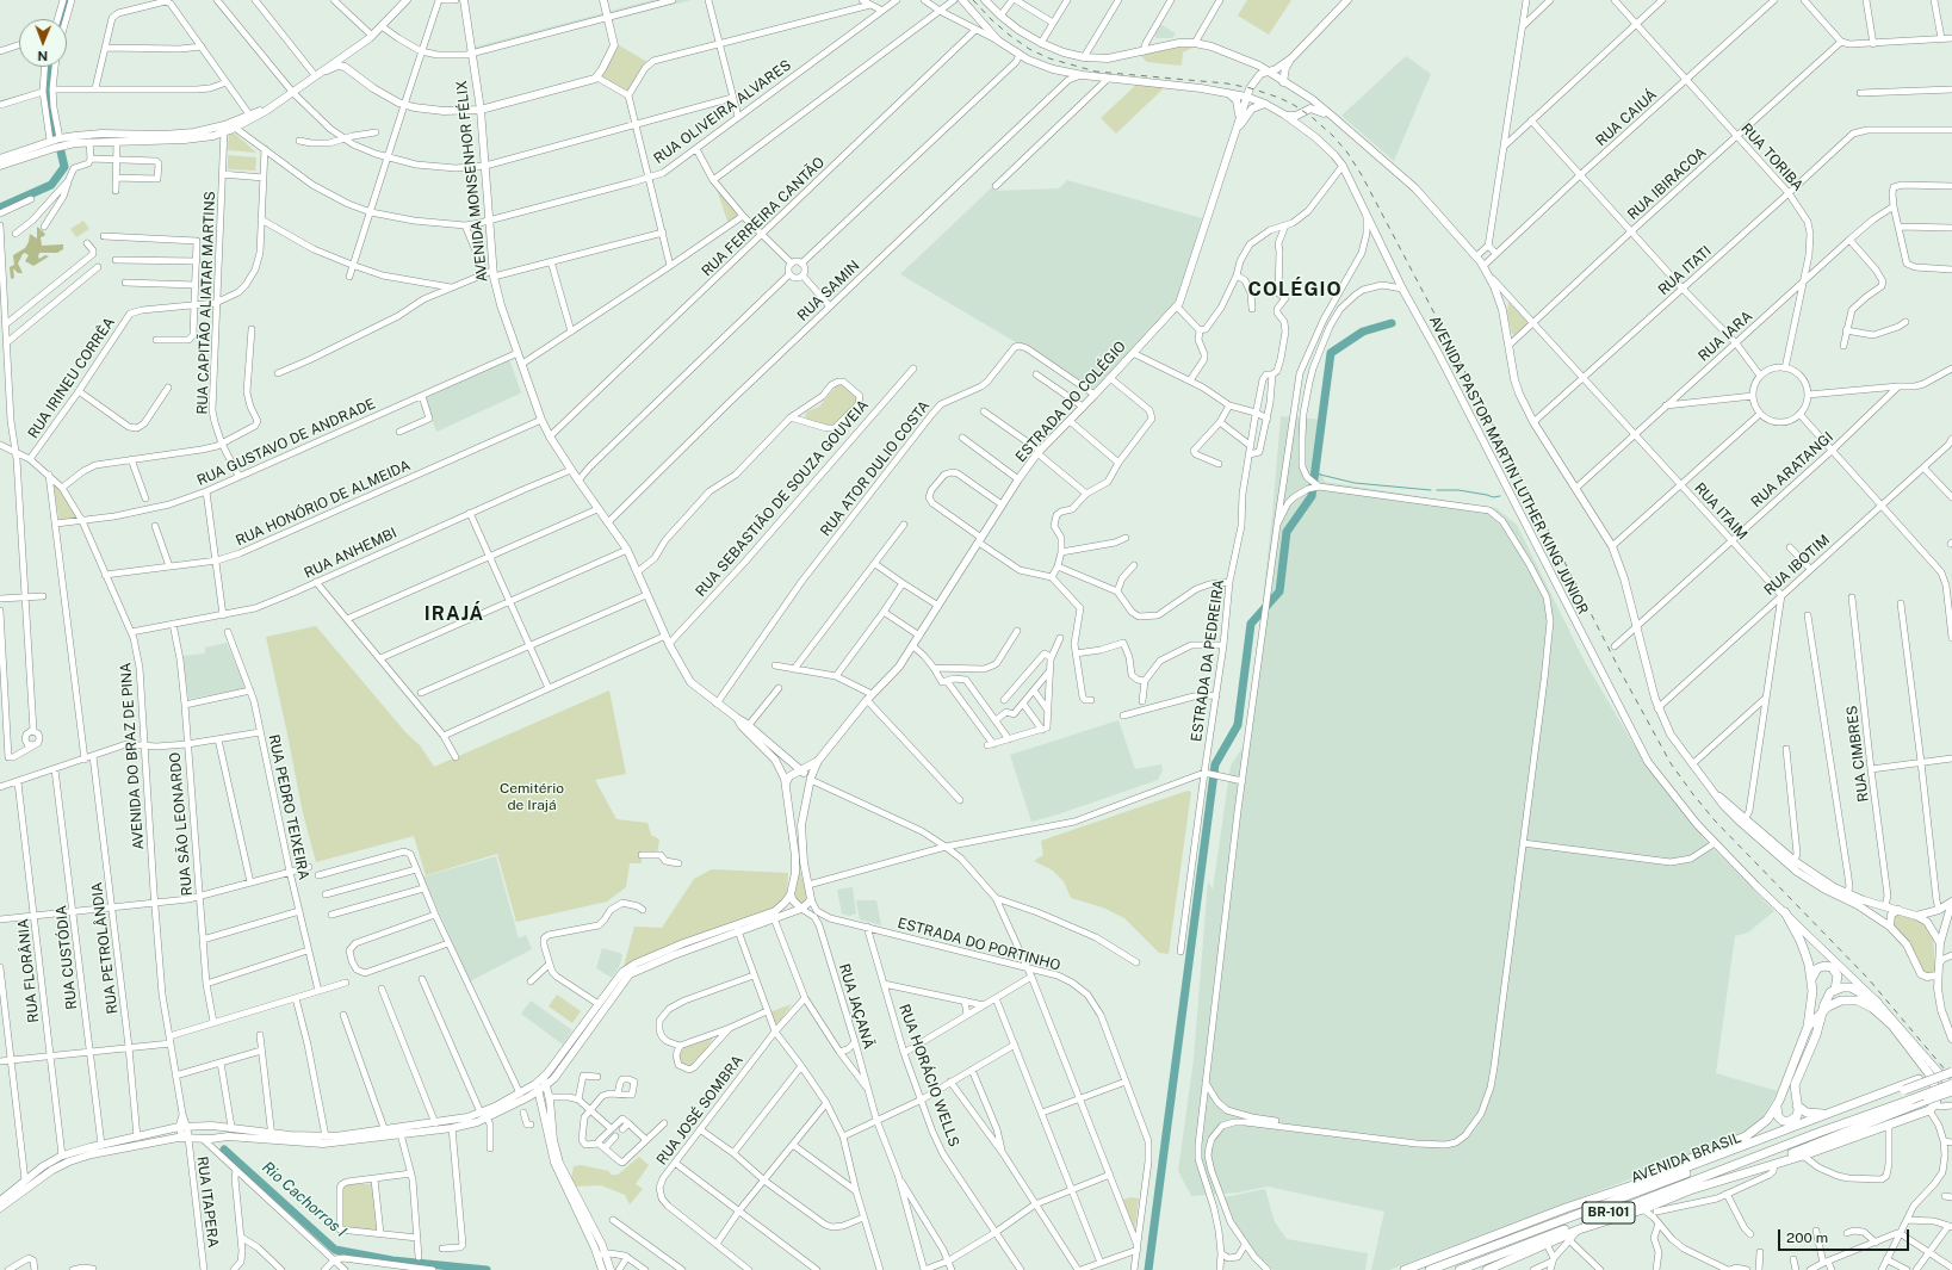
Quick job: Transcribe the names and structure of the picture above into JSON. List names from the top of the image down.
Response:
{
  "streets": {
    "highway": ["AVENIDA BRASIL", "BR-101"],
    "main road": ["AVENIDA MONSENHOR FÉLIX", "ESTRADA DO COLÉGIO", "AVENIDA PASTOR MARTIN LUTHER KING JUNIOR"],
    "street": [
      "RUA OLIVEIRA ALVARES",
      "RUA CAIUÁ",
      "RUA TORIBA",
      "RUA IBIRACOA",
      "RUA FERREIRA CANTÃO",
      "RUA ITATI",
      "RUA SAMIN",
      "RUA CAPITÃO ALIATAR MARTINS",
      "RUA IARA",
      "RUA IRINEU CORRÊA",
      "RUA GUSTAVO DE ANDRADE",
      "RUA ATOR DULIO COSTA",
      "RUA ARATANGI",
      "RUA SEBASTIÃO DE SOUZA GOUVEIA",
      "RUA HONÓRIO DE ALMEIDA",
      "RUA ITAIM",
      "RUA ANHEMBI",
      "RUA IBOTIM",
      "ESTRADA DA PEDREIRA",
      "RUA CIMBRES",
      "AVENIDA DO BRAZ DE PINA",
      "RUA PEDRO TEIXEIRA",
      "RUA SÃO LEONARDO",
      "ESTRADA DO PORTINHO",
      "RUA PETROLÂNDIA",
      "RUA CUSTÓDIA",
      "RUA FLORÂNIA",
      "RUA JAÇANÃ",
      "RUA HORÁCIO WELLS",
      "RUA JOSÉ SOMBRA",
      "RUA ITAPERA"
    ]
  },
  "crossings": [
    ["RUA OLIVEIRA ALVARES", "AVENIDA MONSENHOR FÉLIX"],
    ["RUA OLIVEIRA ALVARES", "RUA IRINEU CORRÊA"],
    ["RUA CAIUÁ", "RUA TORIBA"],
    ["RUA TORIBA", "RUA IBIRACOA"],
    ["RUA TORIBA", "RUA ITATI"],
    ["RUA TORIBA", "RUA IARA"],
    ["AVENIDA MONSENHOR FÉLIX", "RUA FERREIRA CANTÃO"],
    ["AVENIDA MONSENHOR FÉLIX", "RUA SAMIN"],
    ["AVENIDA MONSENHOR FÉLIX", "ESTRADA DO COLÉGIO"],
    ["AVENIDA MONSENHOR FÉLIX", "RUA GUSTAVO DE ANDRADE"],
    ["AVENIDA MONSENHOR FÉLIX", "RUA ATOR DULIO COSTA"],
    ["AVENIDA MONSENHOR FÉLIX", "RUA SEBASTIÃO DE SOUZA GOUVEIA"],
    ["AVENIDA MONSENHOR FÉLIX", "RUA HONÓRIO DE ALMEIDA"],
    ["AVENIDA MONSENHOR FÉLIX", "RUA ANHEMBI"],
    ["RUA IBIRACOA", "RUA ITAIM"],
    ["RUA ITATI", "RUA ITAIM"],
    ["RUA SAMIN", "AVENIDA PASTOR MARTIN LUTHER KING JUNIOR"],
    ["RUA CAPITÃO ALIATAR MARTINS", "RUA IRINEU CORRÊA"],
    ["RUA CAPITÃO ALIATAR MARTINS", "RUA GUSTAVO DE ANDRADE"],
    ["RUA IARA", "RUA ITAIM"],
    ["RUA IRINEU CORRÊA", "AVENIDA DO BRAZ DE PINA"],
    ["ESTRADA DO COLÉGIO", "AVENIDA PASTOR MARTIN LUTHER KING JUNIOR"],
    ["ESTRADA DO COLÉGIO", "RUA ATOR DULIO COSTA"],
    ["RUA GUSTAVO DE ANDRADE", "AVENIDA DO BRAZ DE PINA"],
    ["RUA ARATANGI", "RUA ITAIM"],
    ["RUA HONÓRIO DE ALMEIDA", "AVENIDA DO BRAZ DE PINA"],
    ["RUA ITAIM", "RUA IBOTIM"],
    ["RUA ANHEMBI", "AVENIDA DO BRAZ DE PINA"],
    ["RUA ANHEMBI", "RUA SÃO LEONARDO"],
    ["AVENIDA DO BRAZ DE PINA", "RUA ITAPERA"],
    ["ESTRADA DO PORTINHO", "RUA HORÁCIO WELLS"]
  ],
  "districts": ["COLÉGIO", "IRAJÁ"],
  "water": ["Rio Cachorros I"],
  "parks": ["Cemitério de Irajá"],
  "scale_bar": "200 m",
  "north": "bottom"
}
